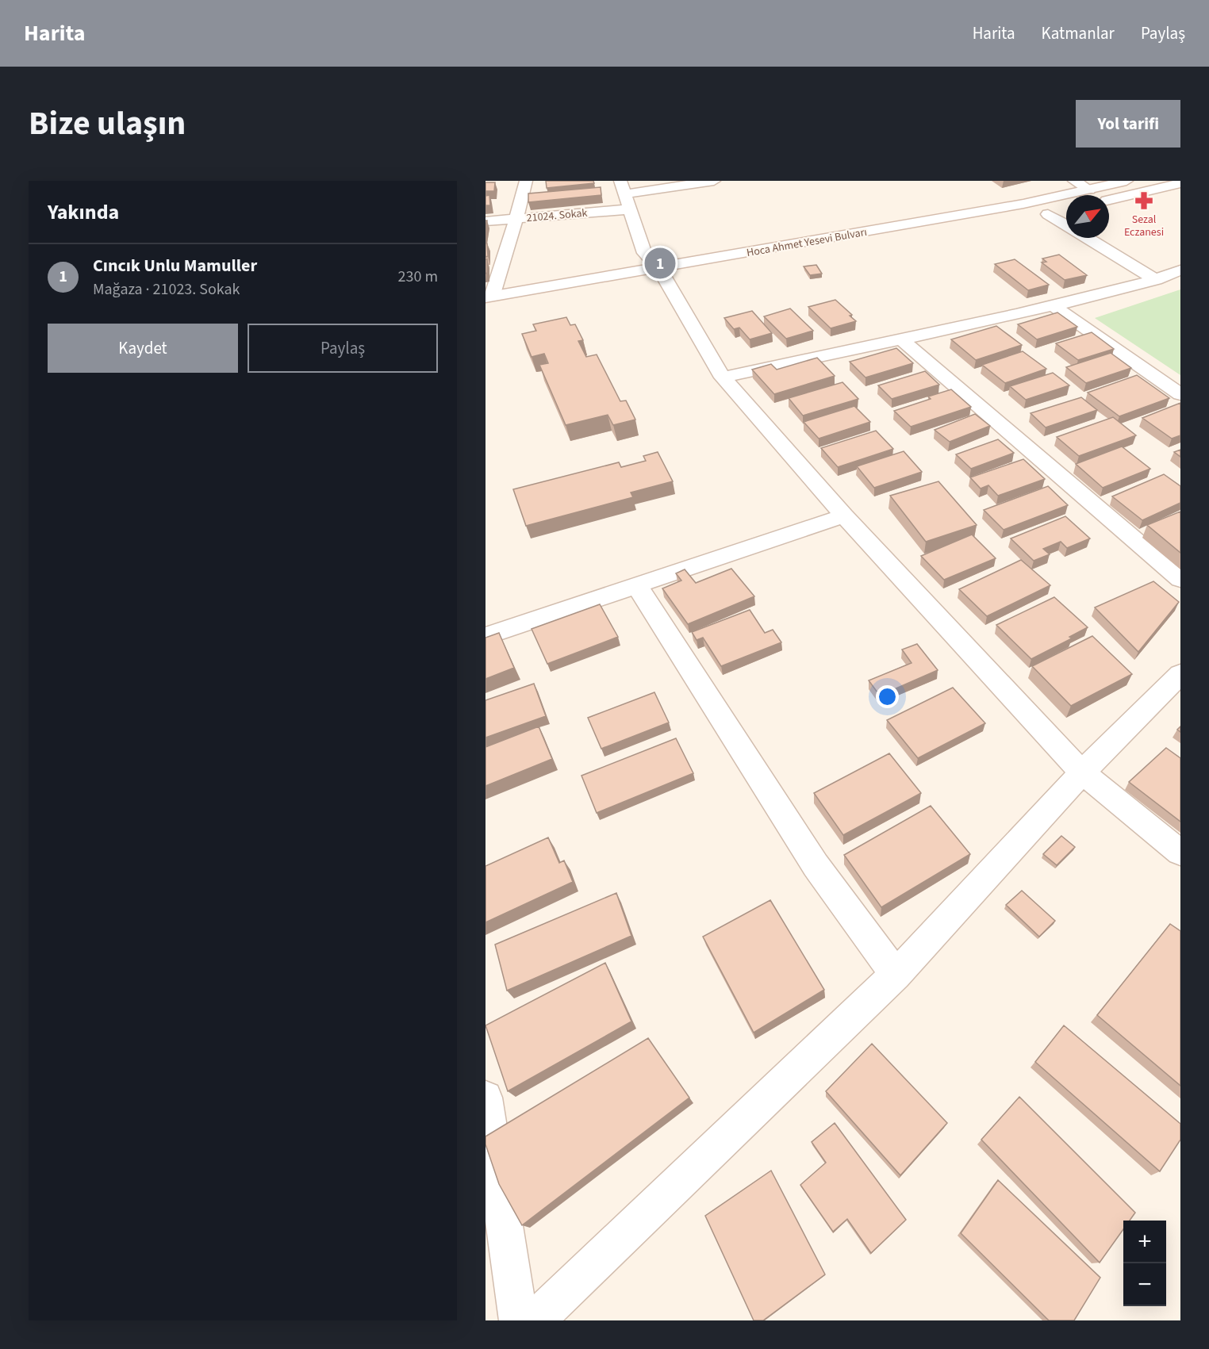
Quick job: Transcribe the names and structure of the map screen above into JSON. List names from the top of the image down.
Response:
{
  "streets": {
    "street": ["21024. Sokak", "Hoca Ahmet Yesevi Bulvarı"]
  },
  "places": {
    "pharmacy": ["Sezal Eczanesi"]
  },
  "north": "top right",
  "page": {
    "header": "Harita",
    "nav": ["Harita", "Katmanlar", "Paylaş"],
    "title": "Bize ulaşın",
    "buttons": [
      "Yol tarifi",
      ["Kaydet", "Paylaş"]
    ],
    "heading": "Yakında",
    "list": [
      {
        "mark": "1",
        "name": "Cıncık Unlu Mamuller",
        "note": "Mağaza · 21023. Sokak",
        "value": "230 m"
      }
    ],
    "pins": "1",
    "map_buttons": ["+", "−"]
  }
}
